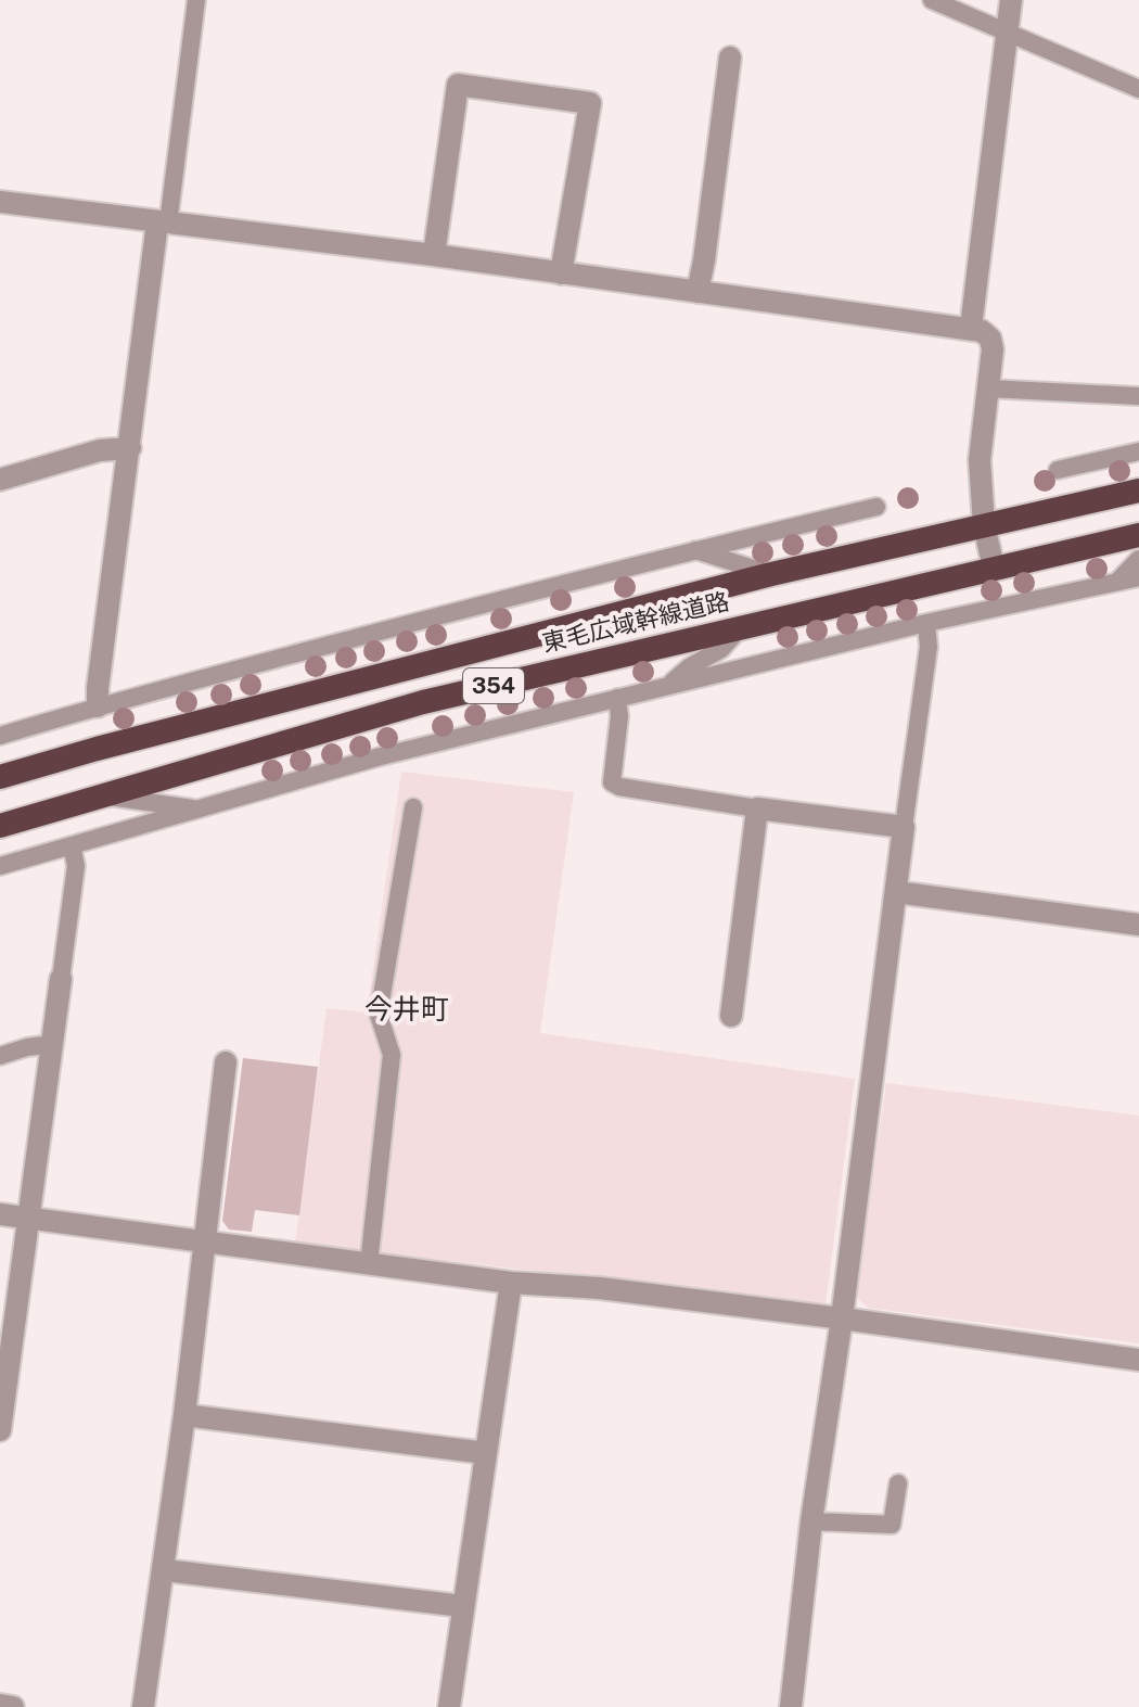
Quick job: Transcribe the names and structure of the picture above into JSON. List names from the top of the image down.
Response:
{
  "streets": {
    "highway": ["東毛広域幹線道路", "354"]
  },
  "districts": ["今井町"]
}
